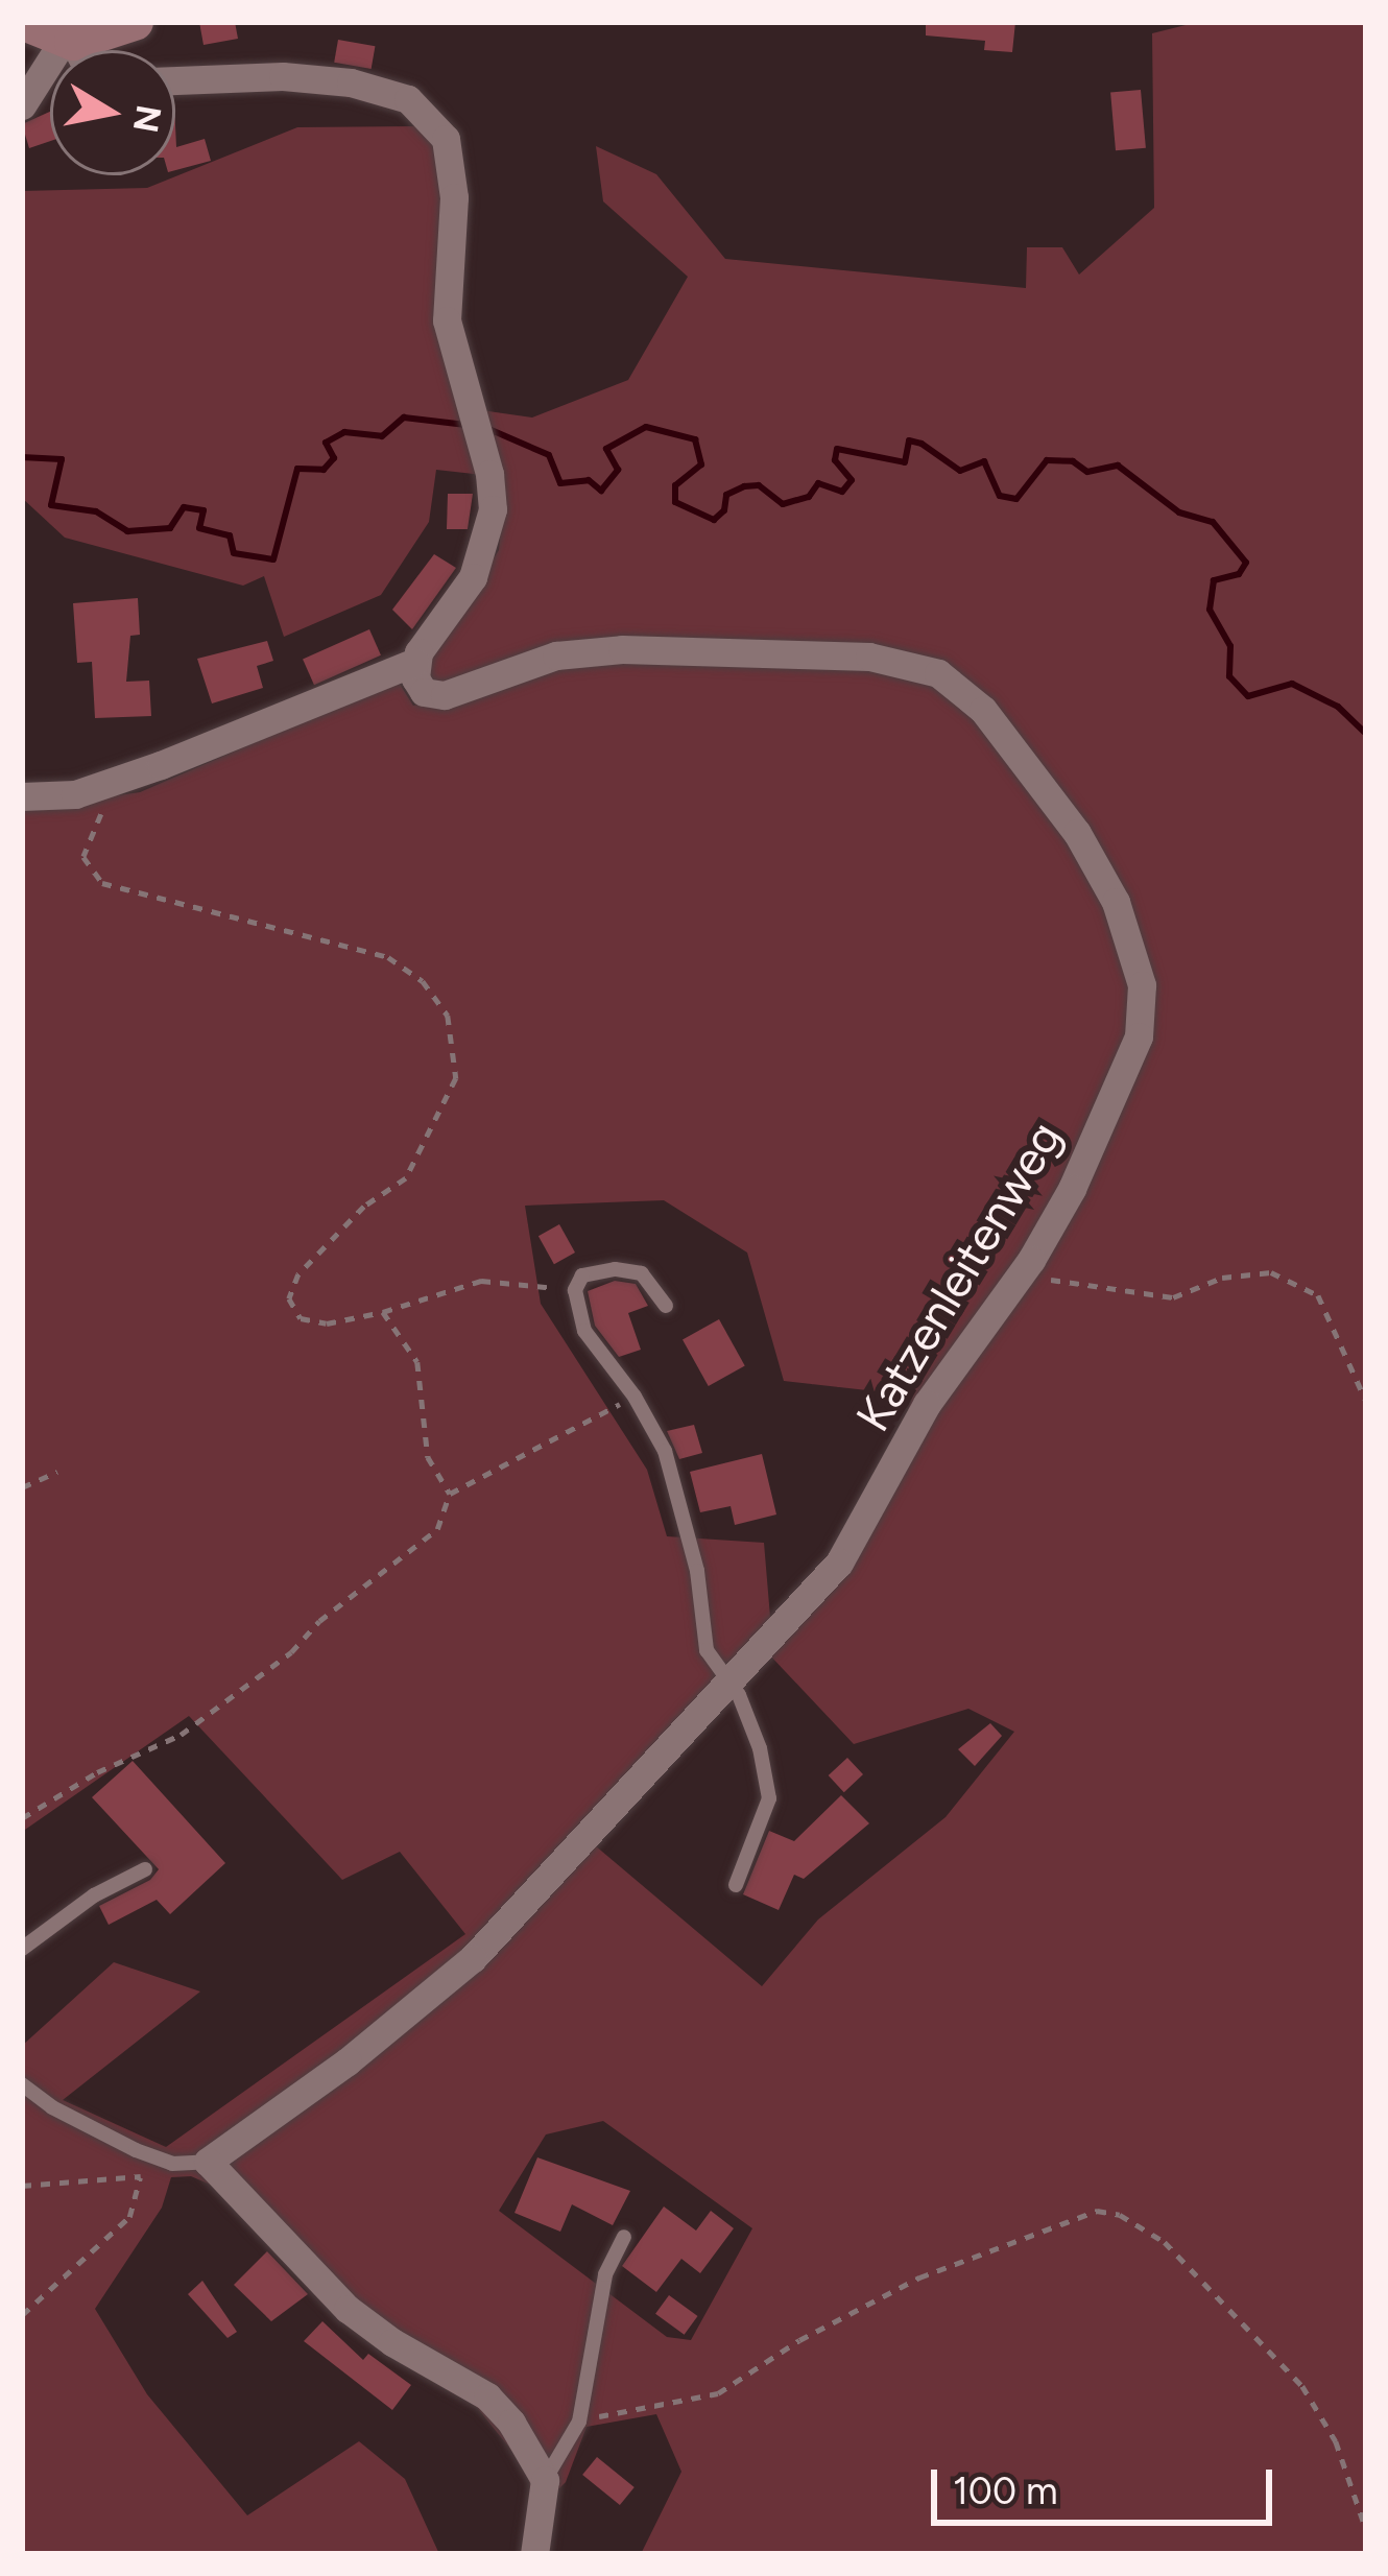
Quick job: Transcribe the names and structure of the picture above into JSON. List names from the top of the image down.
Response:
{
  "streets": {
    "street": ["Katzenleitenweg"]
  },
  "scale_bar": "100 m",
  "north": "right"
}
